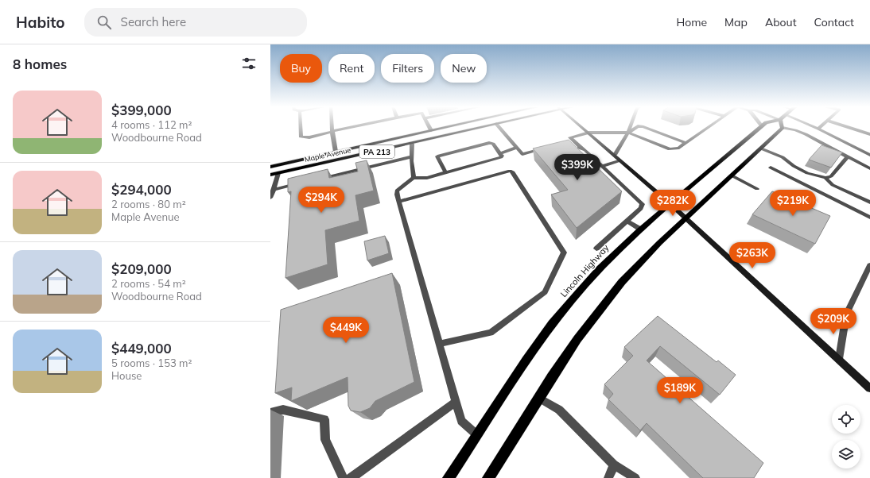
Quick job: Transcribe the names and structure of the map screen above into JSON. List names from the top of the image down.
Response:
{
  "streets": {
    "main road": ["PA 213", "Maple Avenue", "Lincoln Highway"]
  },
  "page": {
    "header": "Habito",
    "search": "Search here",
    "nav": [
      "Home",
      "Map",
      "About",
      "Contact"
    ],
    "heading": "8 homes",
    "chip": [
      "Buy",
      "Rent",
      "Filters",
      "New"
    ],
    "list": [
      {
        "name": "$399,000",
        "note": "4 rooms · 112 m² · Woodbourne Road"
      },
      {
        "name": "$294,000",
        "note": "2 rooms · 80 m² · Maple Avenue"
      },
      {
        "name": "$209,000",
        "note": "2 rooms · 54 m² · Woodbourne Road"
      },
      {
        "name": "$449,000",
        "note": "5 rooms · 153 m² · House"
      }
    ],
    "price": [
      "$399K",
      "$294K",
      "$282K",
      "$219K",
      "$263K",
      "$209K",
      "$449K",
      "$189K"
    ]
  }
}
